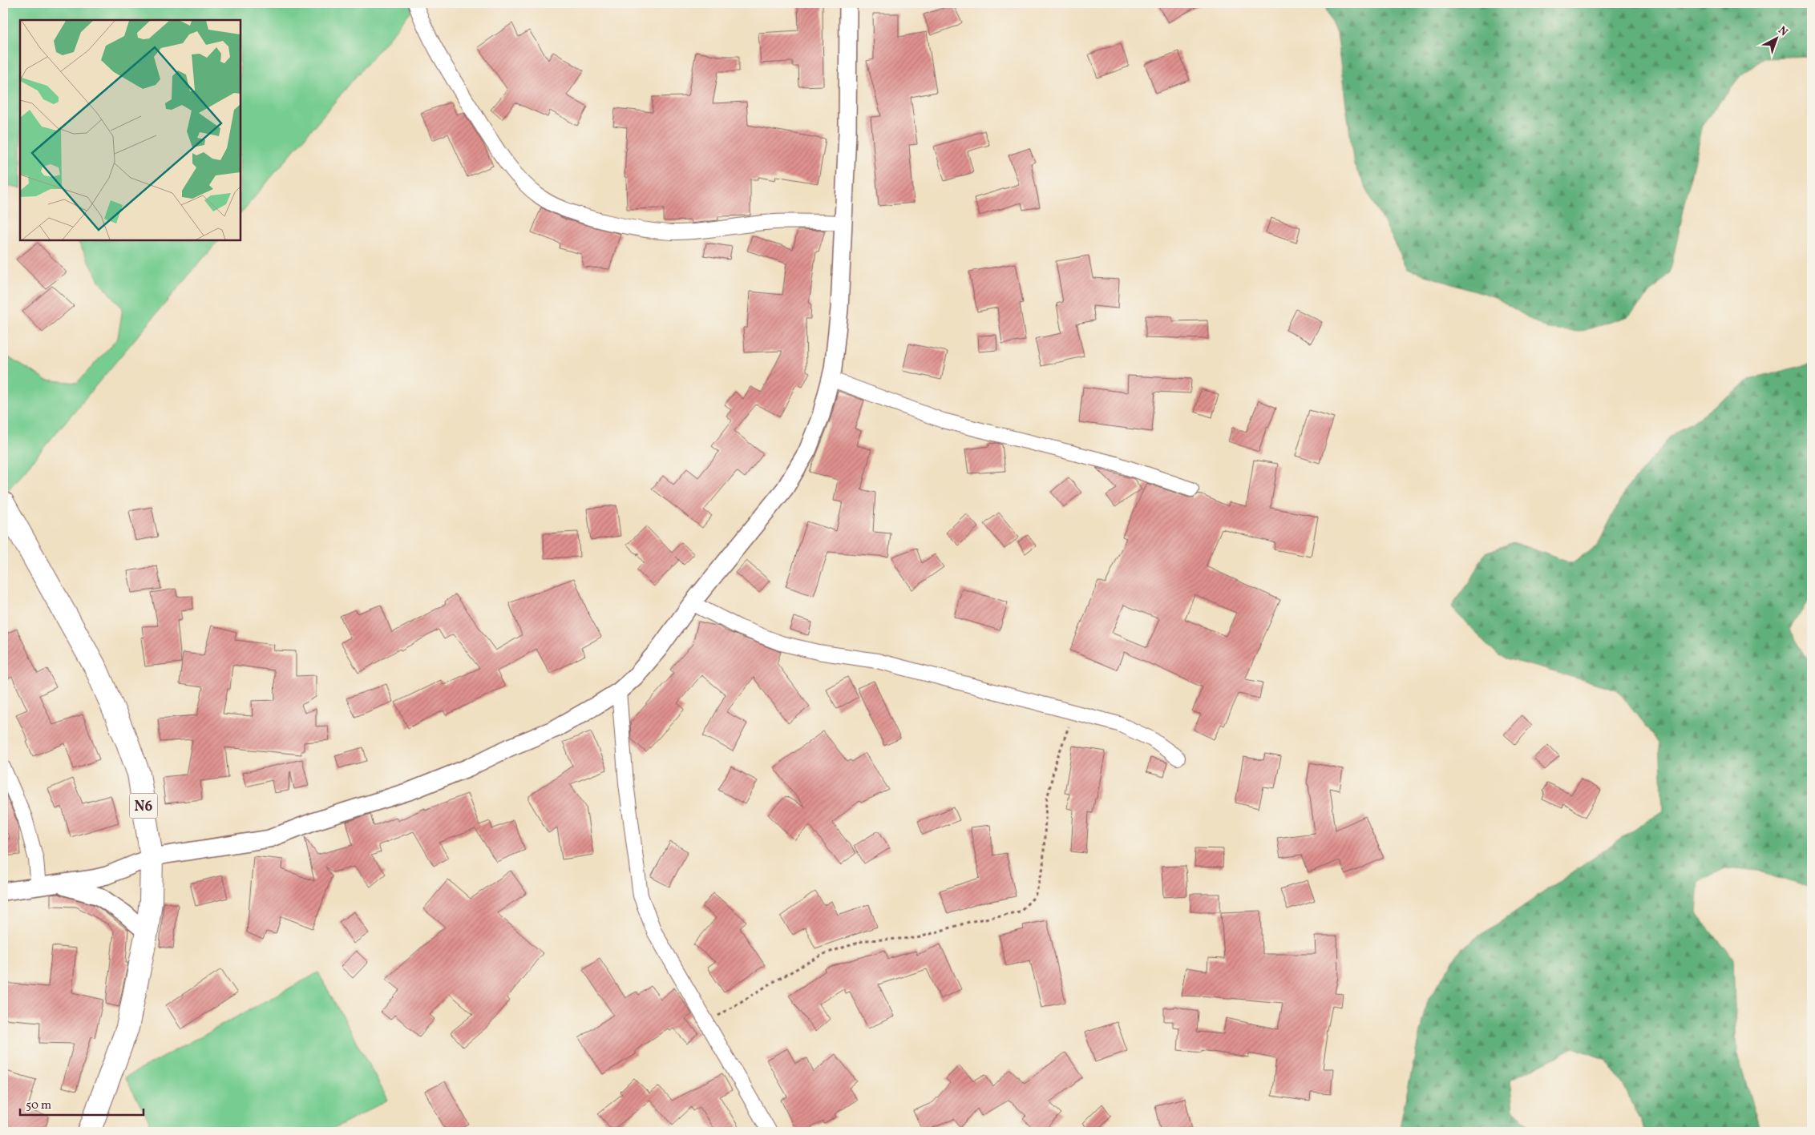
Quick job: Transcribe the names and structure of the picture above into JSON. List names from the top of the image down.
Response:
{
  "streets": {
    "highway": ["N6"]
  },
  "scale_bar": "50 m",
  "north": "top right"
}
